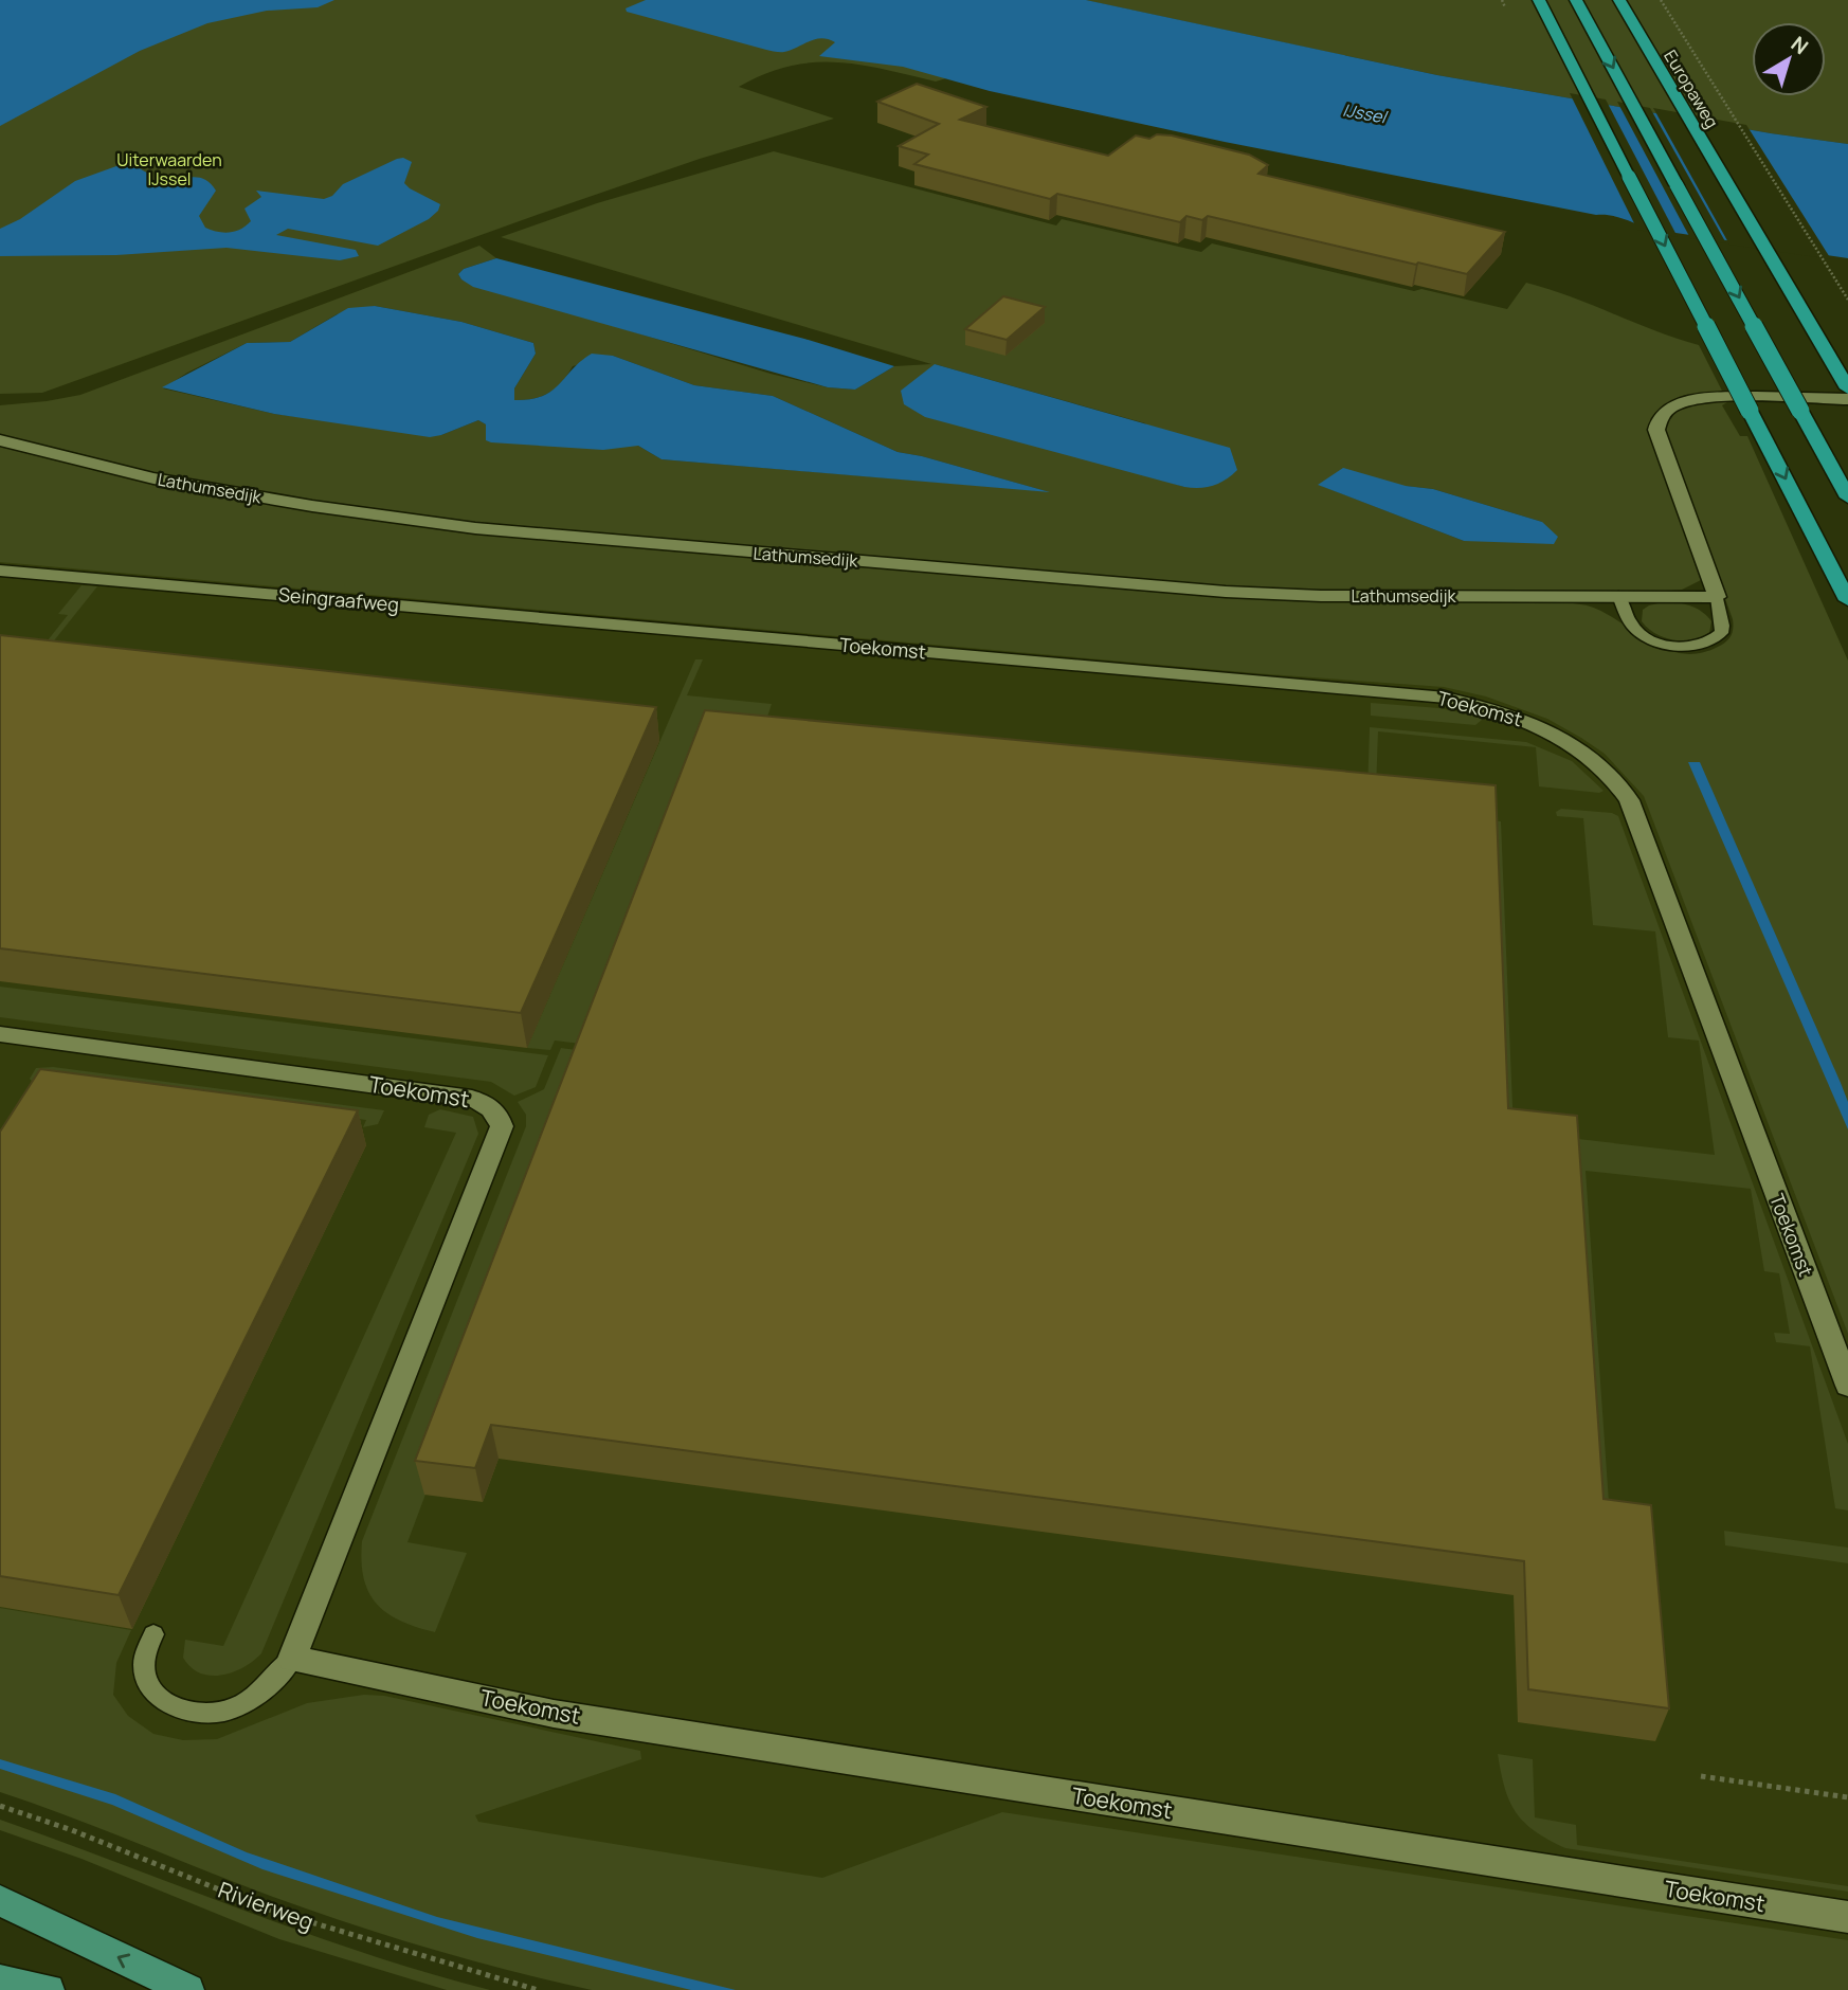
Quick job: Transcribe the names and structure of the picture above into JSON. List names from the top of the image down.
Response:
{
  "streets": {
    "highway": ["Europaweg"],
    "street": ["Lathumsedijk", "Seingraafweg", "Toekomst"],
    "path": ["Rivierweg"]
  },
  "crossings": [
    ["Seingraafweg", "Toekomst"]
  ],
  "water": ["IJssel"],
  "parks": ["Uiterwaarden IJssel"],
  "north": "top right"
}
